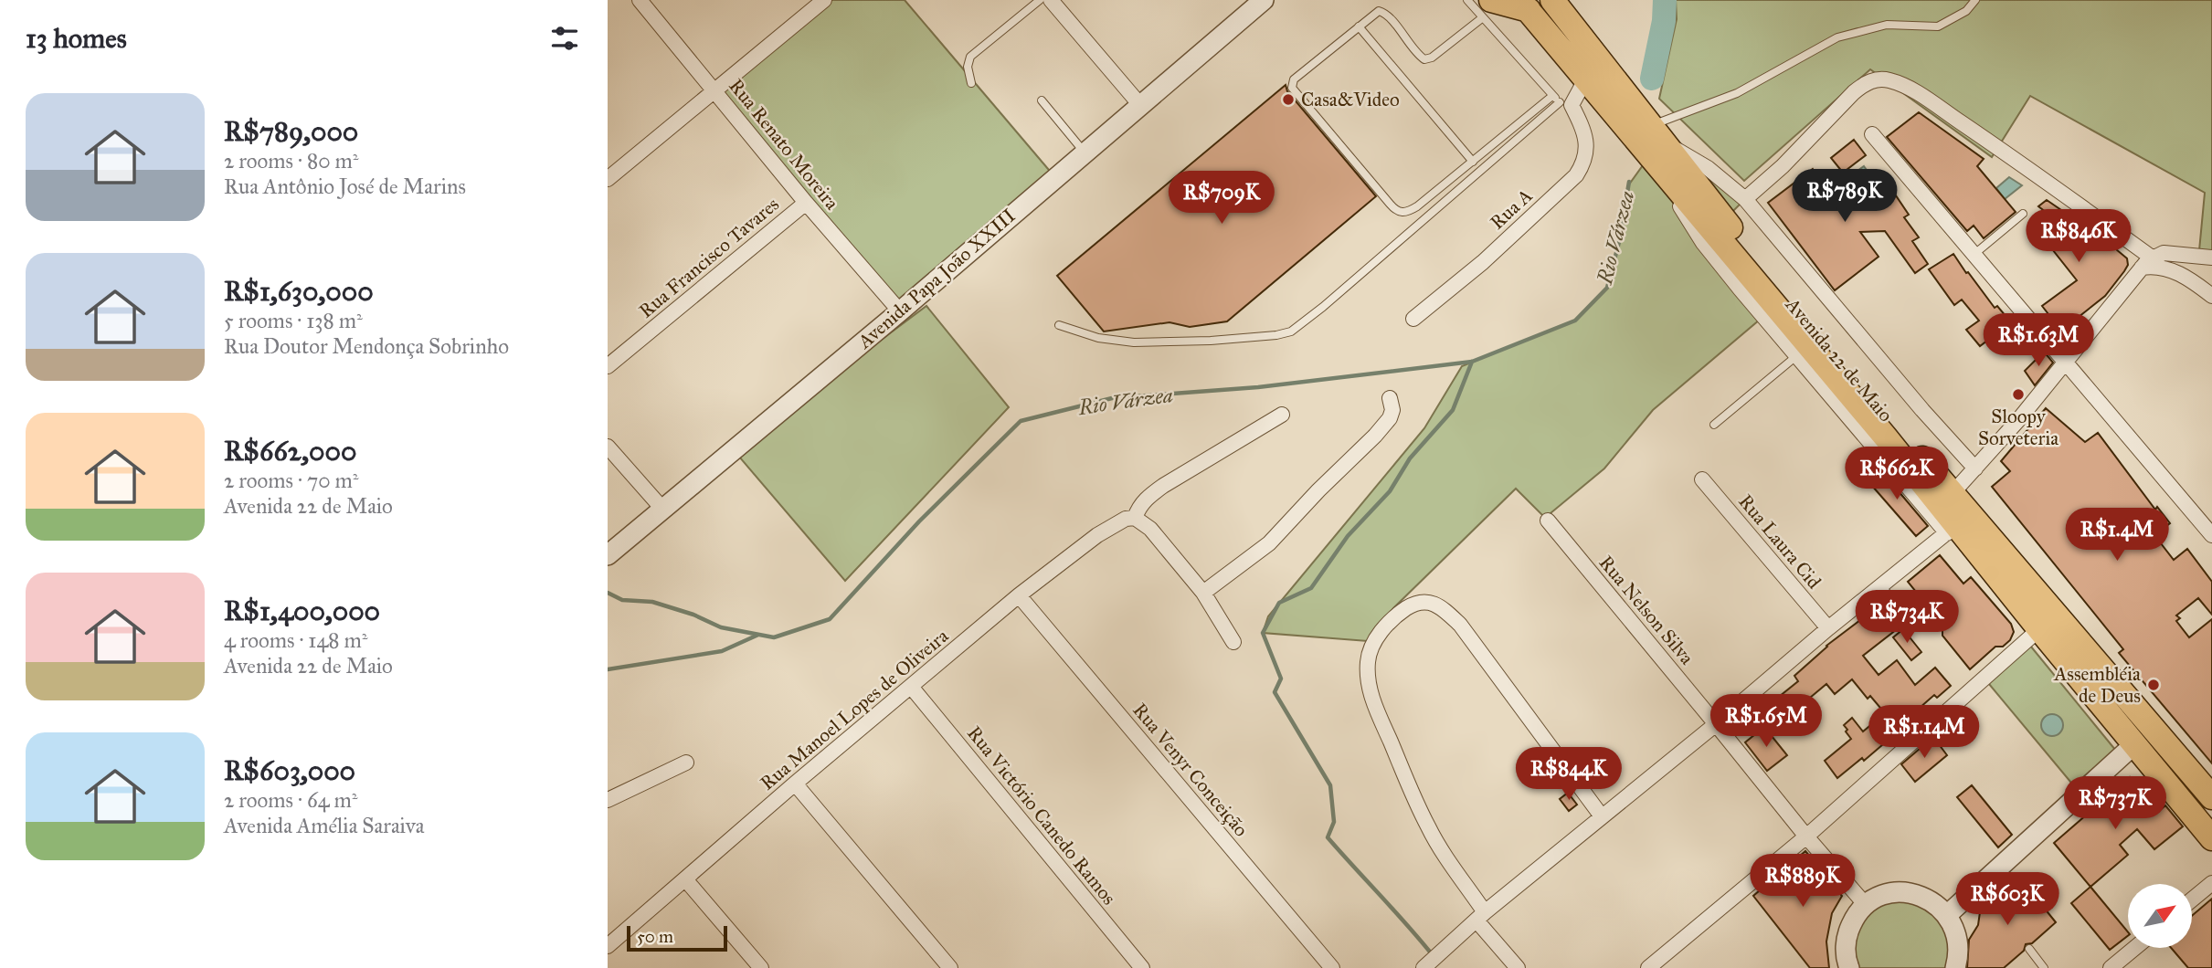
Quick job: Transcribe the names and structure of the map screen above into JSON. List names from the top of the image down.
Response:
{
  "streets": {
    "main road": ["Avenida 22 de Maio"],
    "street": [
      "Rua Renato Moreira",
      "Rua A",
      "Rua Francisco Tavares",
      "Avenida Papa João XXIII",
      "Rua Laura Cid",
      "Rua Nelson Silva",
      "Rua Manoel Lopes de Oliveira",
      "Rua Venyr Conceição",
      "Rua Victório Canedo Ramos"
    ]
  },
  "crossings": [
    ["Rua Renato Moreira", "Rua Francisco Tavares"],
    ["Rua Renato Moreira", "Avenida Papa João XXIII"],
    ["Rua Manoel Lopes de Oliveira", "Rua Venyr Conceição"],
    ["Rua Manoel Lopes de Oliveira", "Rua Victório Canedo Ramos"]
  ],
  "water": ["Rio Várzea"],
  "places": ["Casa&Video", "Sloopy Sorveteria", "Assembléia de Deus"],
  "scale_bar": "50 m",
  "north": "top right",
  "page": {
    "heading": "13 homes",
    "list": [
      {
        "name": "R$789,000",
        "note": "2 rooms · 80 m² · Rua Antônio José de Marins"
      },
      {
        "name": "R$1,630,000",
        "note": "5 rooms · 138 m² · Rua Doutor Mendonça Sobrinho"
      },
      {
        "name": "R$662,000",
        "note": "2 rooms · 70 m² · Avenida 22 de Maio"
      },
      {
        "name": "R$1,400,000",
        "note": "4 rooms · 148 m² · Avenida 22 de Maio"
      },
      {
        "name": "R$603,000",
        "note": "2 rooms · 64 m² · Avenida Amélia Saraiva"
      }
    ],
    "price": [
      "R$789K",
      "R$709K",
      "R$846K",
      "R$1.63M",
      "R$662K",
      "R$1.4M",
      "R$734K",
      "R$1.65M",
      "R$1.14M",
      "R$844K",
      "R$737K",
      "R$889K",
      "R$603K"
    ],
    "scale": "50 m"
  }
}
